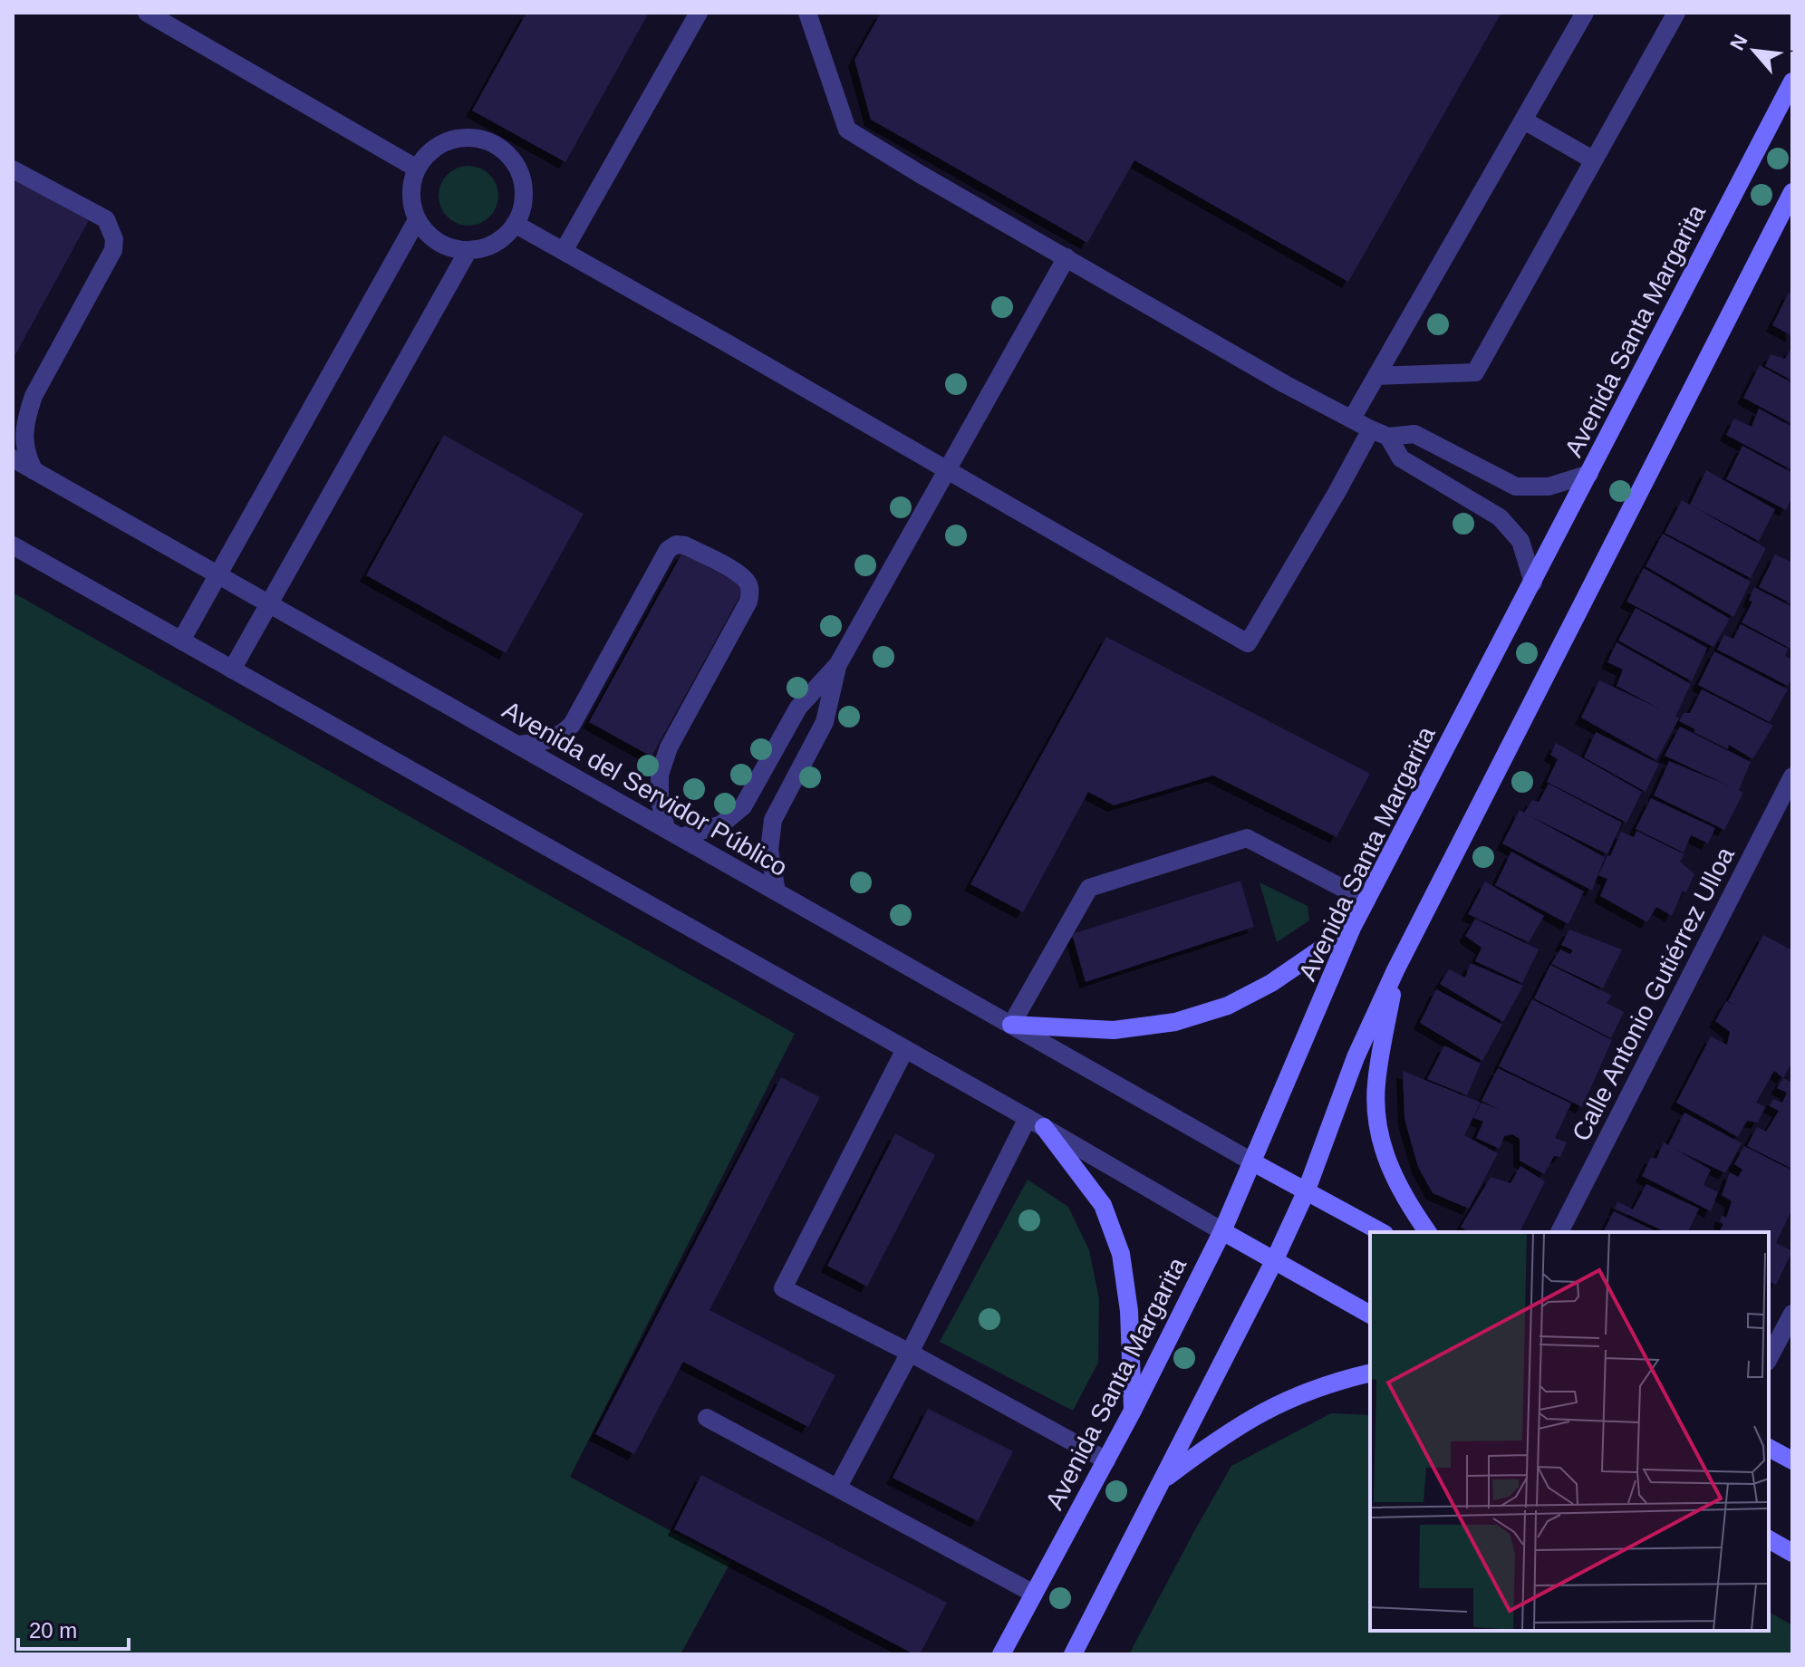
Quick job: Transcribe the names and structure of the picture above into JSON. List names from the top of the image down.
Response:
{
  "streets": {
    "main road": ["Avenida Santa Margarita"],
    "street": ["Avenida del Servidor Público", "Calle Antonio Gutiérrez Ulloa"]
  },
  "crossings": [
    ["Avenida Santa Margarita", "Avenida del Servidor Público"]
  ],
  "scale_bar": "20 m",
  "north": "top left"
}
